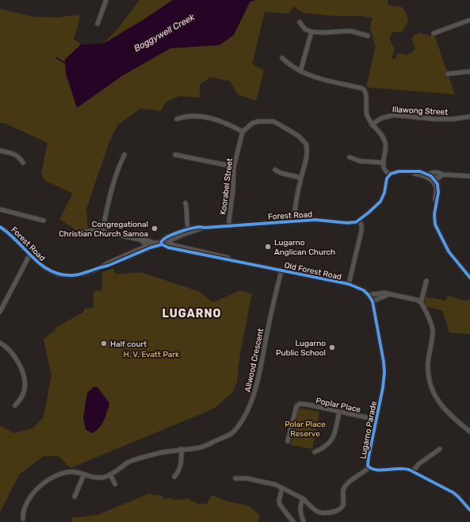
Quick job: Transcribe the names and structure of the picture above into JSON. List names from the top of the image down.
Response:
{
  "streets": {
    "street": [
      "Illawong Street",
      "Koorabel Street",
      "Forest Road",
      "Old Forest Road",
      "Allwood Crescent",
      "Poplar Place",
      "Lugarno Parade"
    ]
  },
  "crossings": [
    ["Koorabel Street", "Forest Road"],
    ["Forest Road", "Old Forest Road"],
    ["Old Forest Road", "Allwood Crescent"],
    ["Old Forest Road", "Lugarno Parade"],
    ["Poplar Place", "Lugarno Parade"]
  ],
  "districts": ["LUGARNO"],
  "water": ["Boggywell Creek"],
  "parks": ["H. V. Evatt Park", "Polar Place Reserve"],
  "places": [
    "Congregational Christian Church Samoa",
    "Lugarno Anglican Church",
    "Half court",
    "Lugarno Public School"
  ]
}
